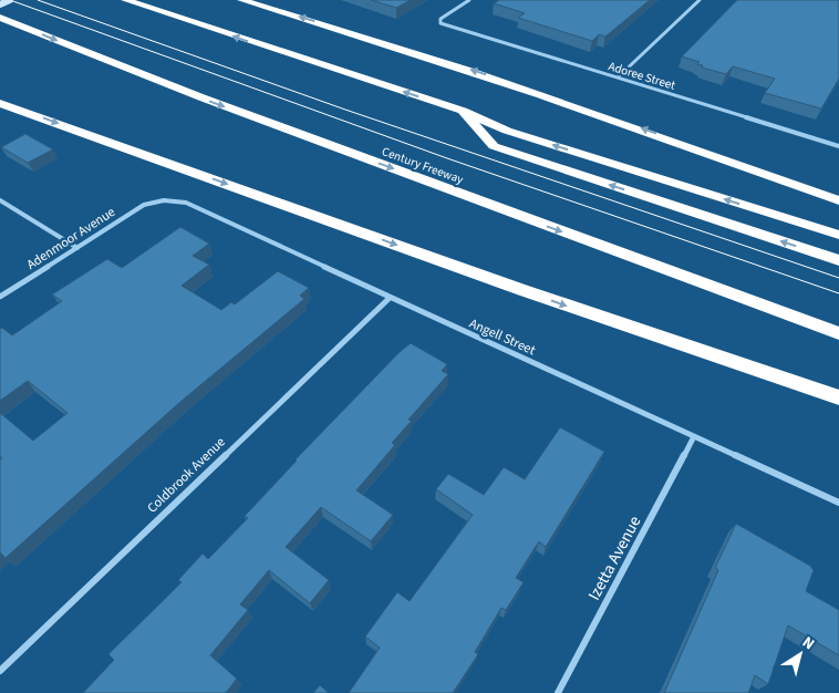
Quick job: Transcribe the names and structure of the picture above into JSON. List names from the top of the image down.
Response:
{
  "streets": {
    "highway": ["Century Freeway"],
    "street": [
      "Adoree Street",
      "Adenmoor Avenue",
      "Angell Street",
      "Coldbrook Avenue",
      "Izetta Avenue"
    ]
  },
  "crossings": [
    ["Adenmoor Avenue", "Angell Street"],
    ["Angell Street", "Coldbrook Avenue"],
    ["Angell Street", "Izetta Avenue"]
  ],
  "north": "top right"
}
